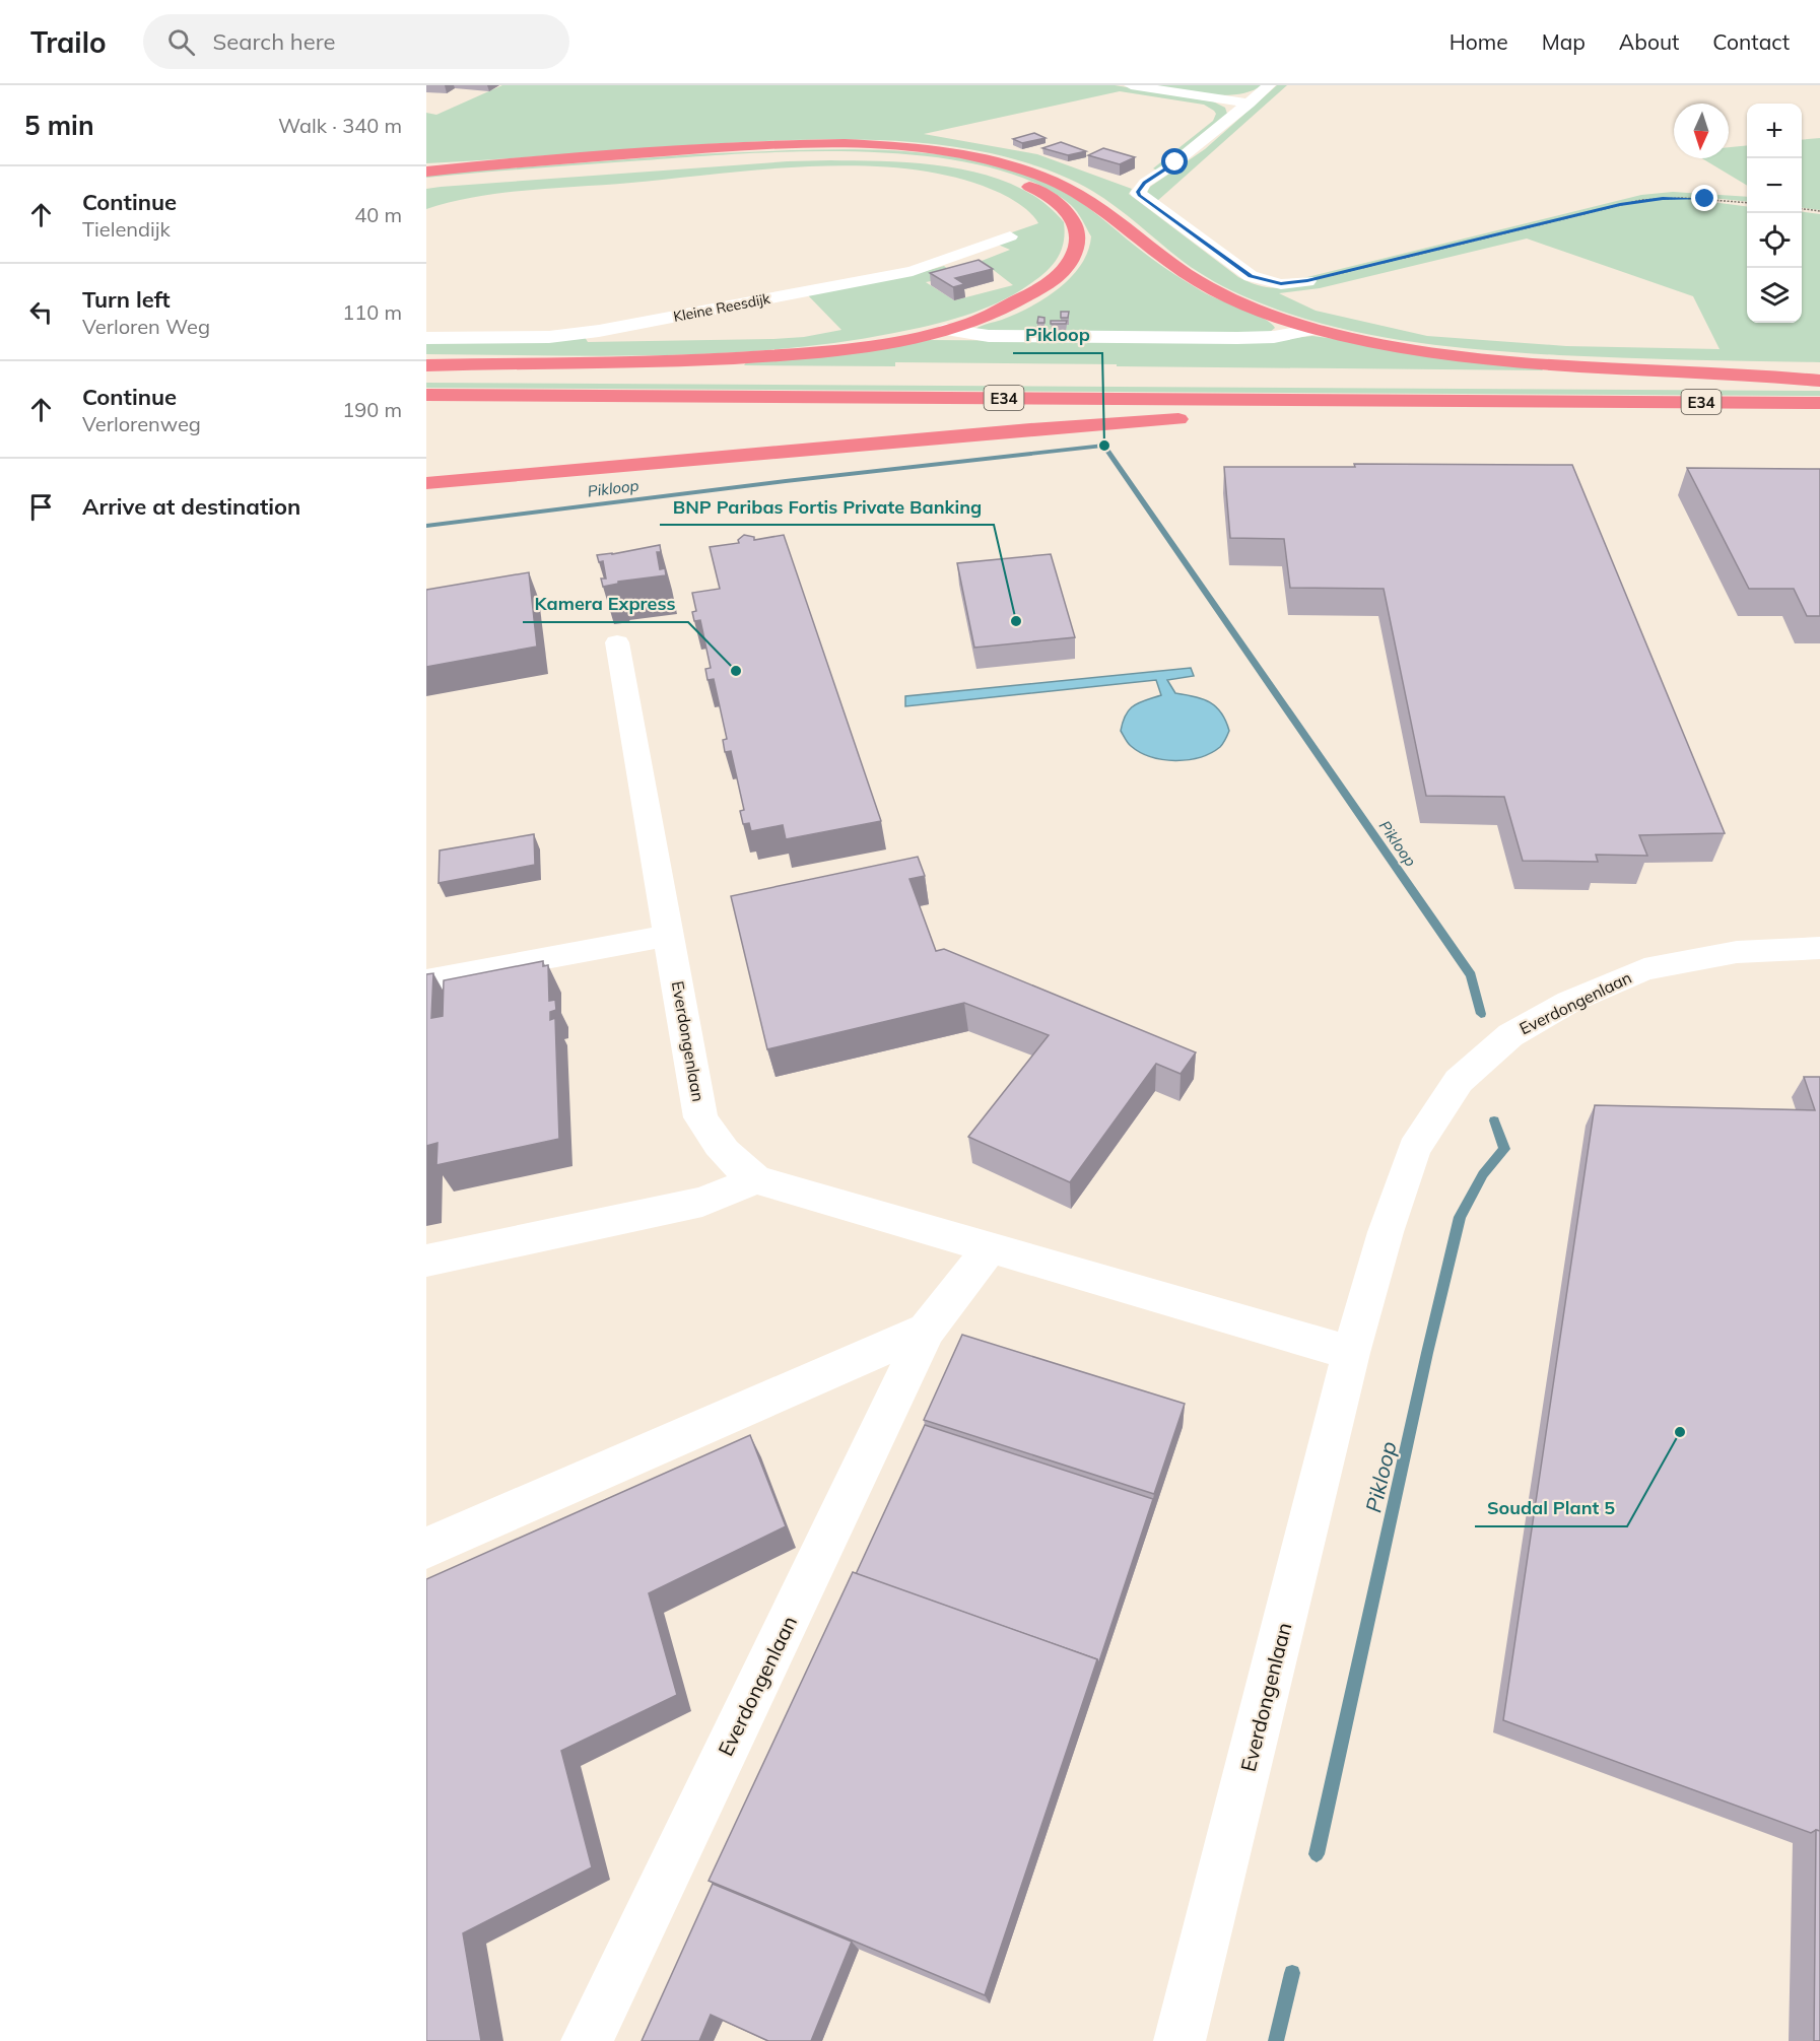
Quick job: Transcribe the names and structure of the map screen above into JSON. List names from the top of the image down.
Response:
{
  "streets": {
    "highway": ["E34"],
    "street": ["Kleine Reesdijk", "Everdongenlaan"]
  },
  "water": ["Pikloop"],
  "places": [
    "Pikloop",
    "BNP Paribas Fortis Private Banking",
    "Kamera Express",
    "Soudal Plant 5"
  ],
  "north": "bottom",
  "page": {
    "header": "Trailo",
    "search": "Search here",
    "nav": [
      "Home",
      "Map",
      "About",
      "Contact"
    ],
    "heading": ["5 min", "Walk · 340 m"],
    "map_buttons": ["+", "−"],
    "list": [
      ["Continue", "Tielendijk", "40 m"],
      ["Turn left", "Verloren Weg", "110 m"],
      ["Continue", "Verlorenweg", "190 m"],
      "Arrive at destination"
    ]
  }
}
